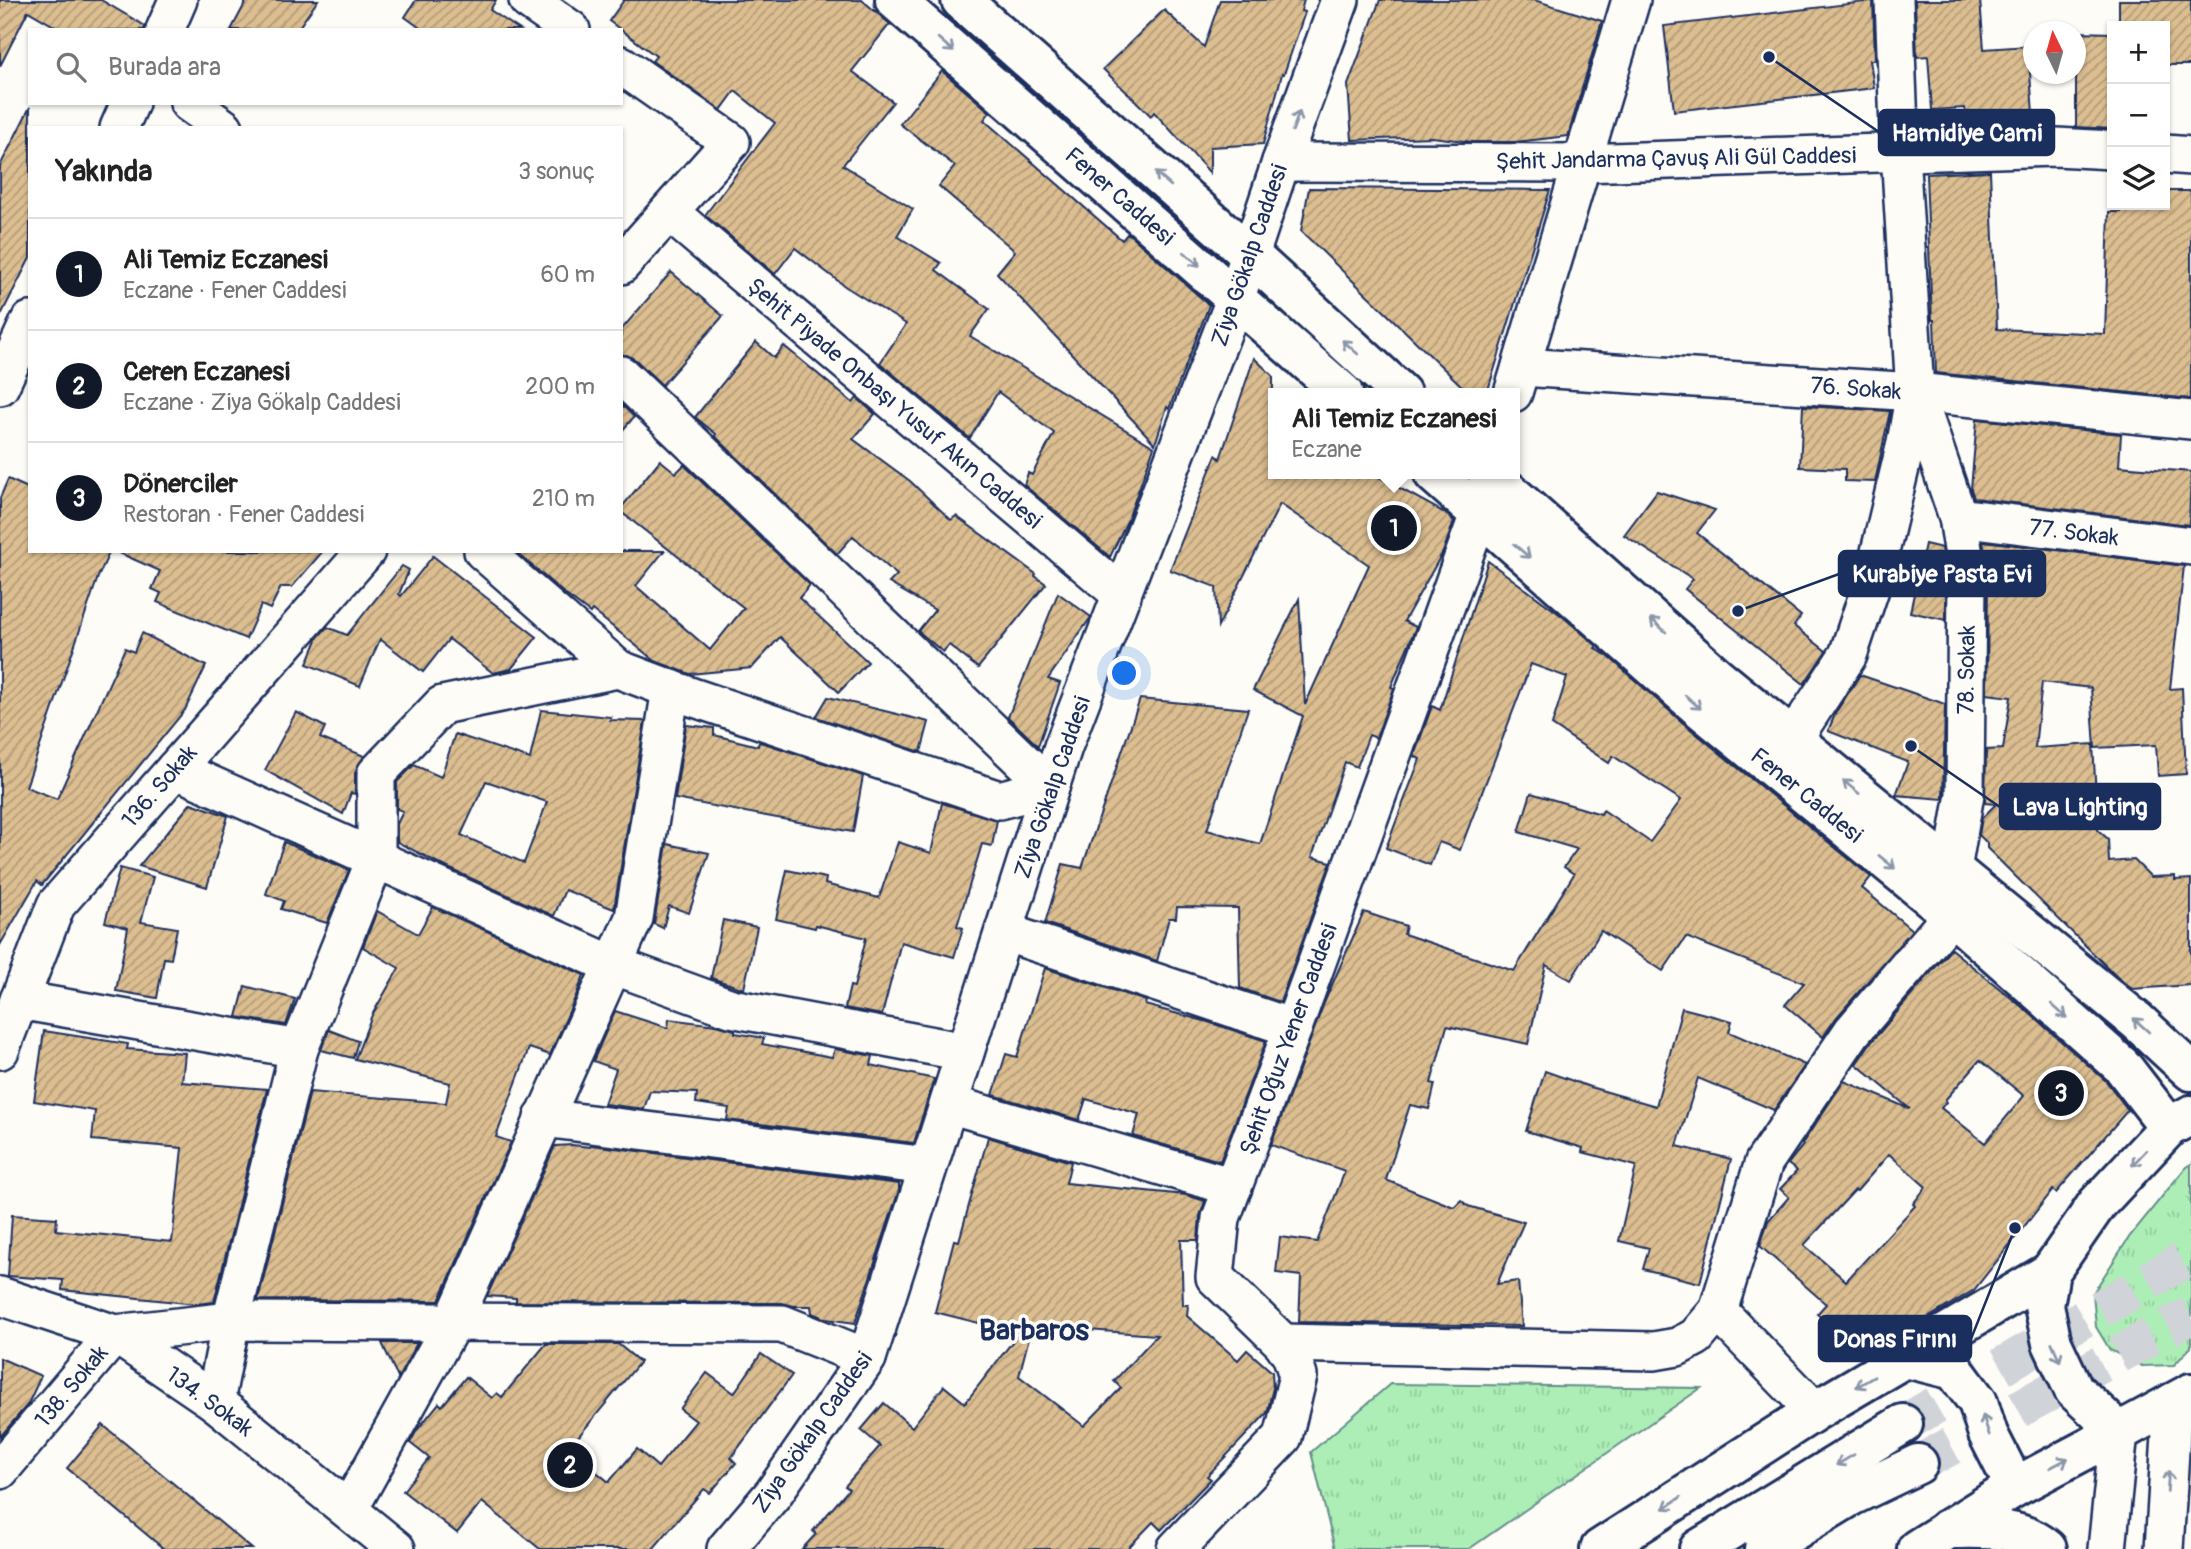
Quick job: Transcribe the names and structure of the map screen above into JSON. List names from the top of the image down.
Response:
{
  "streets": {
    "main road": ["Fener Caddesi"],
    "street": [
      "Şehit Jandarma Çavuş Ali Gül Caddesi",
      "Ziya Gökalp Caddesi",
      "76. Sokak",
      "Şehit Piyade Onbaşı Yusuf Akın Caddesi",
      "77. Sokak",
      "78. Sokak",
      "136. Sokak",
      "Şehit Oğuz Yener Caddesi",
      "138. Sokak",
      "134. Sokak"
    ]
  },
  "crossings": [
    ["Şehit Jandarma Çavuş Ali Gül Caddesi", "Ziya Gökalp Caddesi"],
    ["Fener Caddesi", "Ziya Gökalp Caddesi"],
    ["Fener Caddesi", "78. Sokak"],
    ["Fener Caddesi", "Şehit Oğuz Yener Caddesi"],
    ["Ziya Gökalp Caddesi", "Şehit Piyade Onbaşı Yusuf Akın Caddesi"],
    ["76. Sokak", "78. Sokak"],
    ["77. Sokak", "78. Sokak"],
    ["138. Sokak", "134. Sokak"]
  ],
  "districts": ["Barbaros"],
  "places": [
    "Hamidiye Cami",
    "Kurabiye Pasta Evi",
    "Lava Lighting",
    "Donas Fırını"
  ],
  "north": "top",
  "page": {
    "map_buttons": ["+", "−"],
    "search": "Burada ara",
    "heading": ["Yakında", "3 sonuç"],
    "list": [
      {
        "mark": "1",
        "name": "Ali Temiz Eczanesi",
        "note": "Eczane · Fener Caddesi",
        "value": "60 m"
      },
      {
        "mark": "2",
        "name": "Ceren Eczanesi",
        "note": "Eczane · Ziya Gökalp Caddesi",
        "value": "200 m"
      },
      {
        "mark": "3",
        "name": "Dönerciler",
        "note": "Restoran · Fener Caddesi",
        "value": "210 m"
      }
    ],
    "popup": ["Ali Temiz Eczanesi", "Eczane"],
    "pins": ["1", "3", "2"]
  }
}
